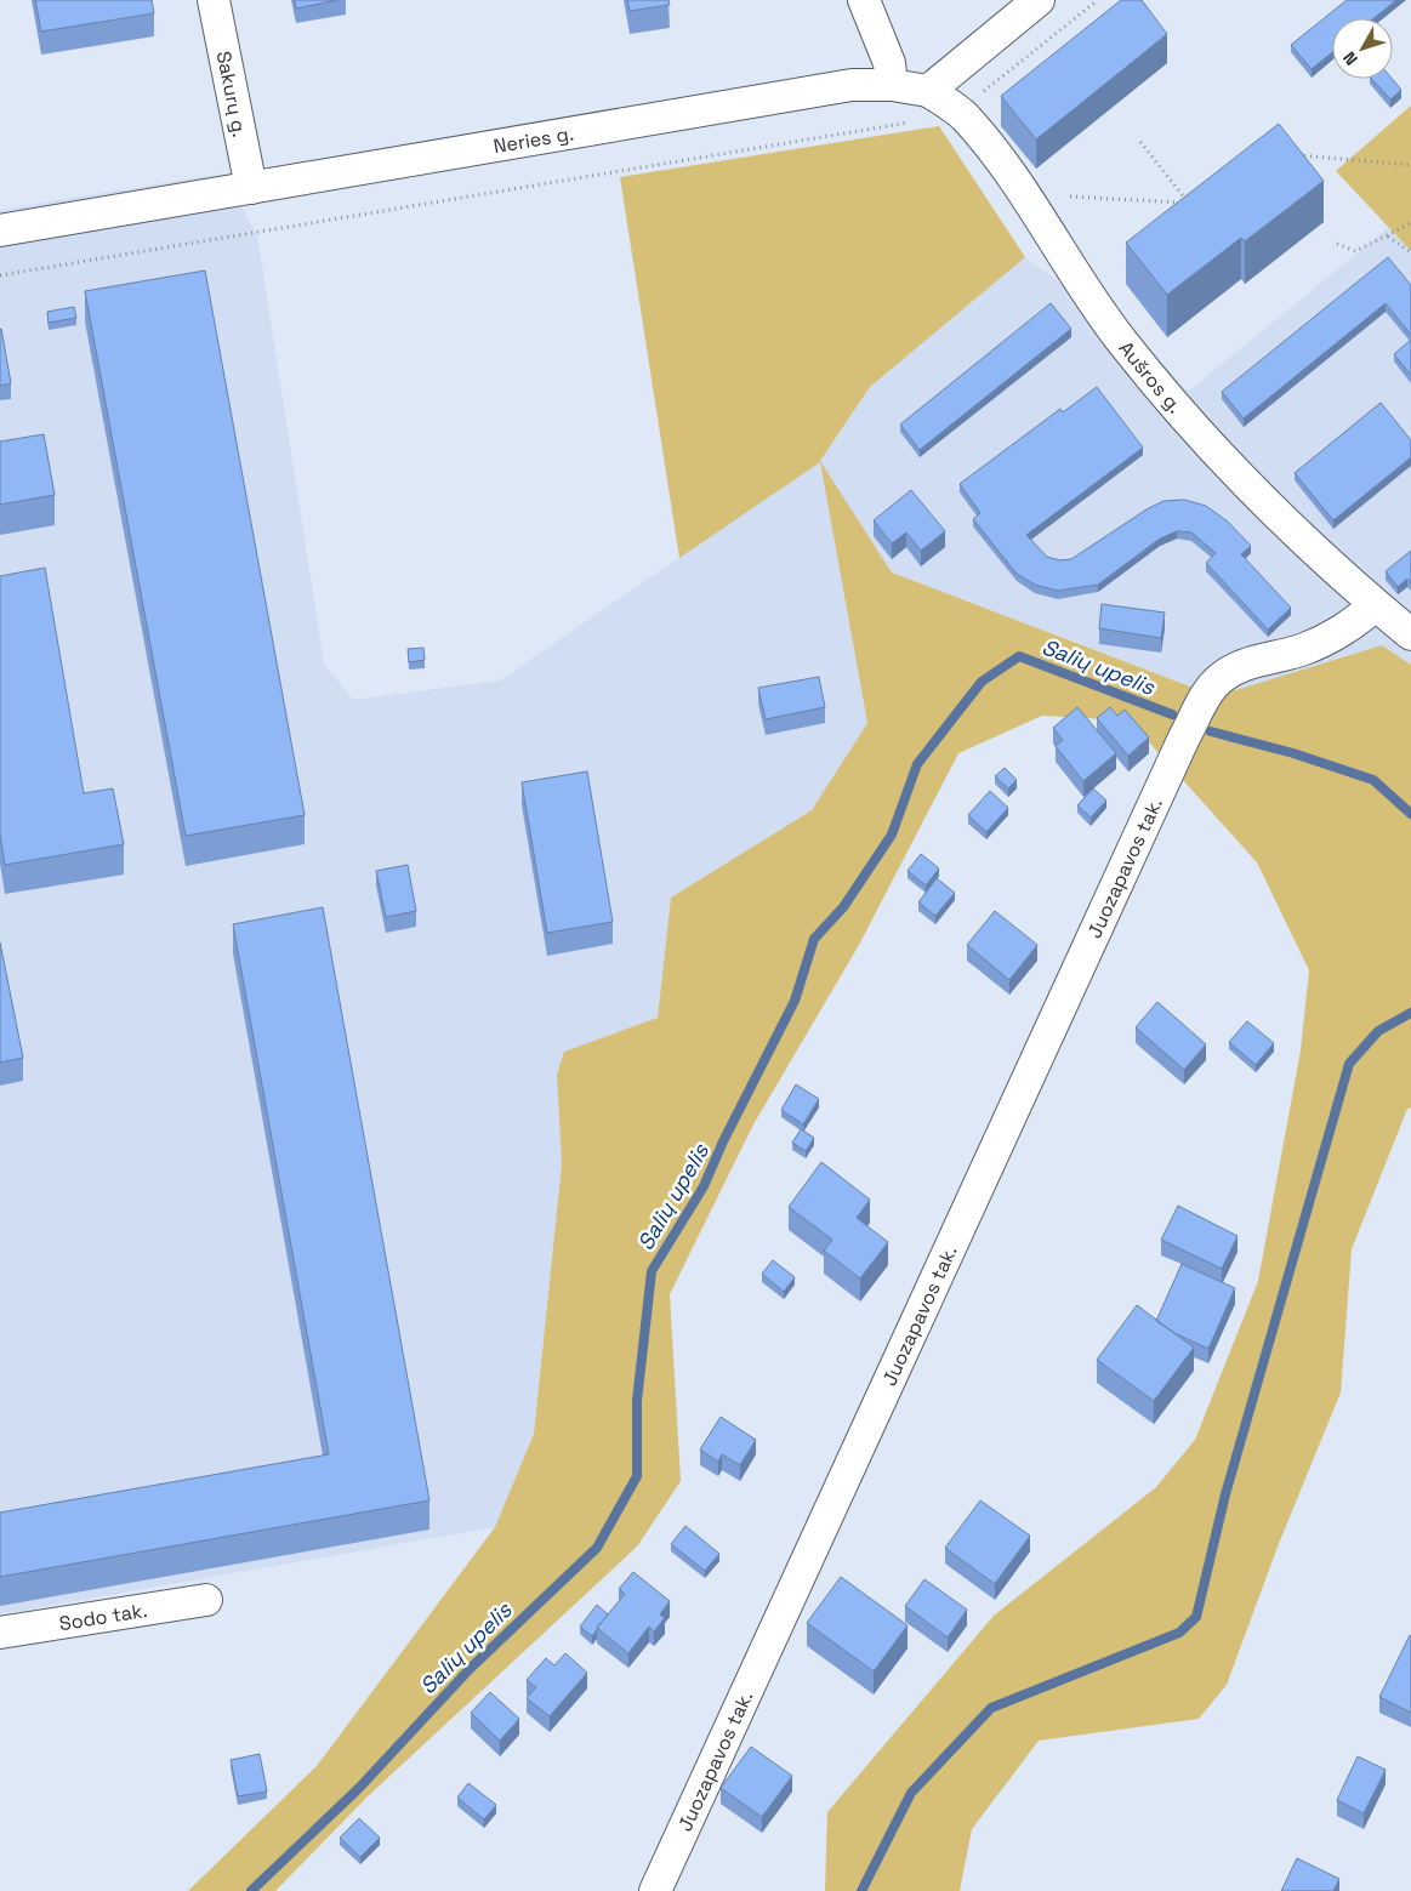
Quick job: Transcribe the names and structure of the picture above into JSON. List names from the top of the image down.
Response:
{
  "streets": {
    "street": [
      "Sakurų g.",
      "Neries g.",
      "Aušros g.",
      "Juozapavos tak.",
      "Sodo tak."
    ]
  },
  "crossings": [
    ["Sakurų g.", "Neries g."],
    ["Neries g.", "Aušros g."],
    ["Aušros g.", "Juozapavos tak."]
  ],
  "water": ["Salių upelis"],
  "north": "bottom left"
}
